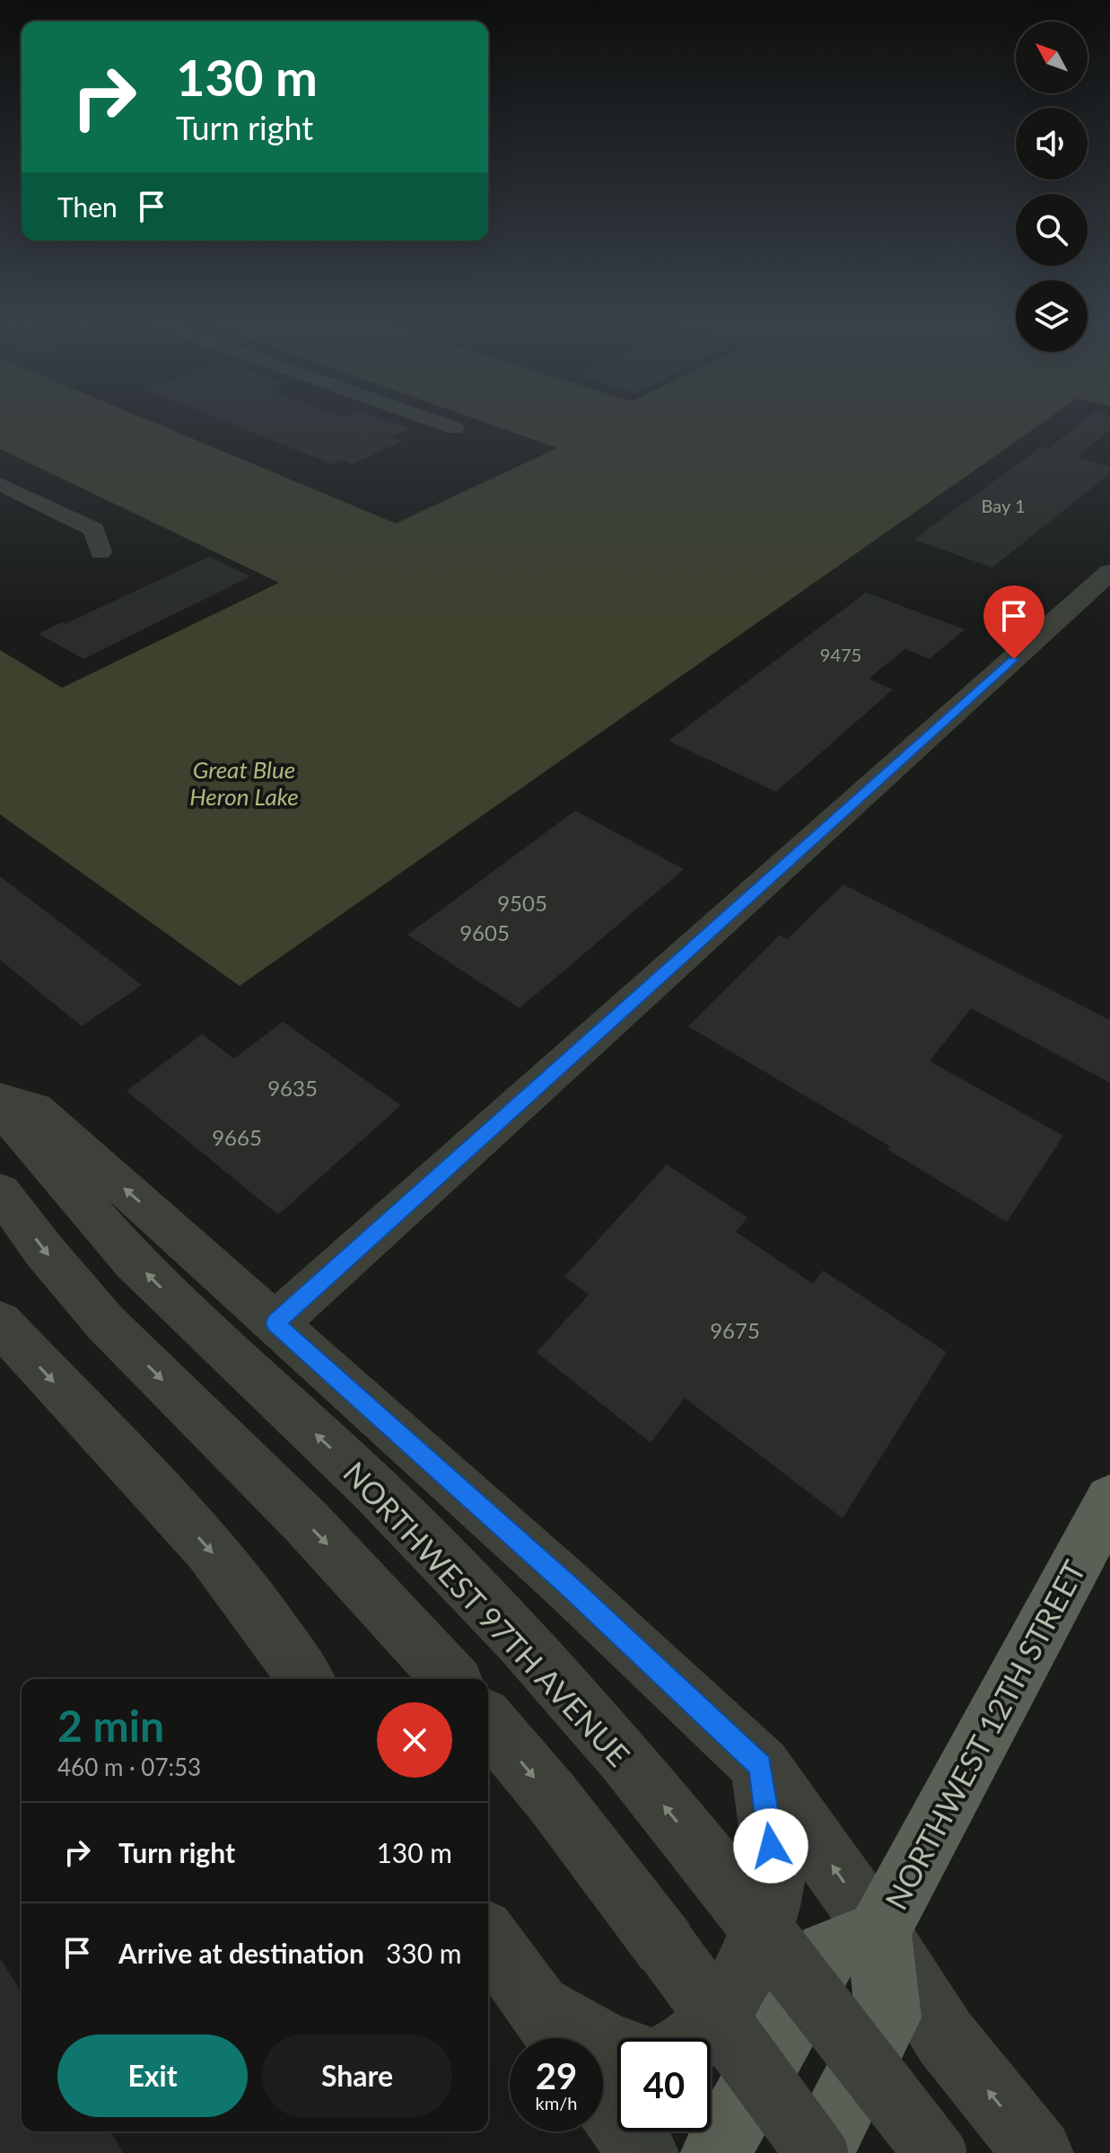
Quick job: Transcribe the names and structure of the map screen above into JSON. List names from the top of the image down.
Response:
{
  "streets": {
    "main road": ["NORTHWEST 12TH STREET"],
    "street": ["NORTHWEST 97TH AVENUE"]
  },
  "water": ["Great Blue Heron Lake"],
  "house_numbers": [
    "Bay 1",
    "9475",
    "9505",
    "9605",
    "9635",
    "9665",
    "9675"
  ],
  "north": "top left",
  "page": {
    "turn": ["130 m", "Turn right"],
    "then": "Then",
    "heading": ["2 min", "460 m · 07:53"],
    "list": [
      {
        "name": "Turn right",
        "value": "130 m"
      },
      {
        "name": "Arrive at destination",
        "value": "330 m"
      }
    ],
    "buttons": ["Exit", "Share"],
    "speed": "29 km/h",
    "limit": "40"
  }
}
